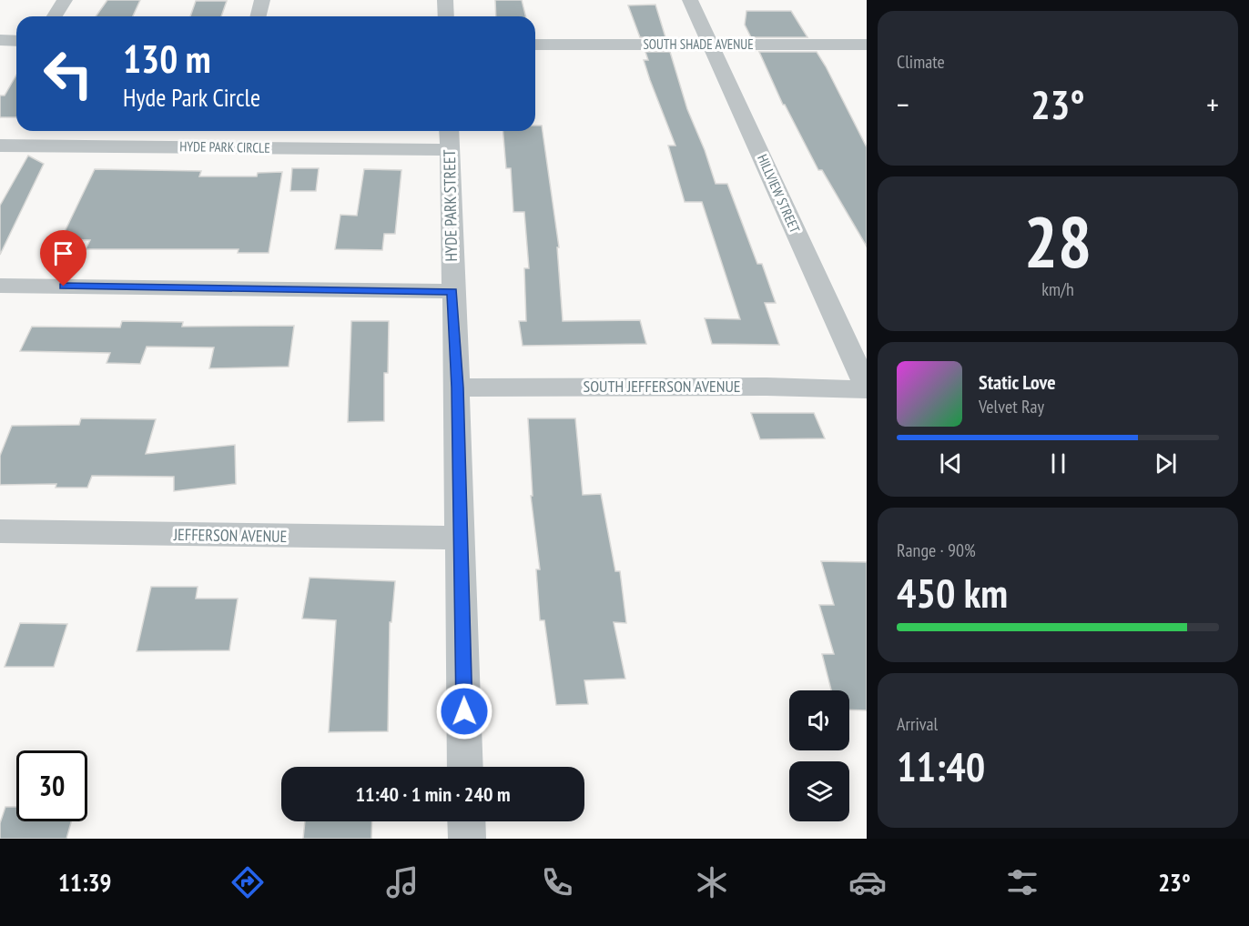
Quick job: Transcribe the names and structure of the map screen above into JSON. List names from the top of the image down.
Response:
{
  "streets": {
    "street": [
      "SOUTH SHADE AVENUE",
      "HYDE PARK CIRCLE",
      "HILLVIEW STREET",
      "HYDE PARK STREET",
      "SOUTH JEFFERSON AVENUE",
      "JEFFERSON AVENUE"
    ]
  },
  "crossings": [
    ["SOUTH SHADE AVENUE", "HILLVIEW STREET"],
    ["HYDE PARK CIRCLE", "HYDE PARK STREET"],
    ["HILLVIEW STREET", "SOUTH JEFFERSON AVENUE"],
    ["HYDE PARK STREET", "SOUTH JEFFERSON AVENUE"],
    ["HYDE PARK STREET", "JEFFERSON AVENUE"]
  ],
  "page": {
    "tile": [
      "Climate",
      ["28", "km/h"],
      ["Range · 90%", "450 km"],
      ["Arrival", "11:40"]
    ],
    "turn": ["130 m", "Hyde Park Circle"],
    "heat": ["−", "23°", "+"],
    "song": ["Static Love", "Velvet Ray"],
    "limit": "30",
    "trip": "11:40 · 1 min · 240 m",
    "tabs": ["11:39", "23°"]
  }
}
